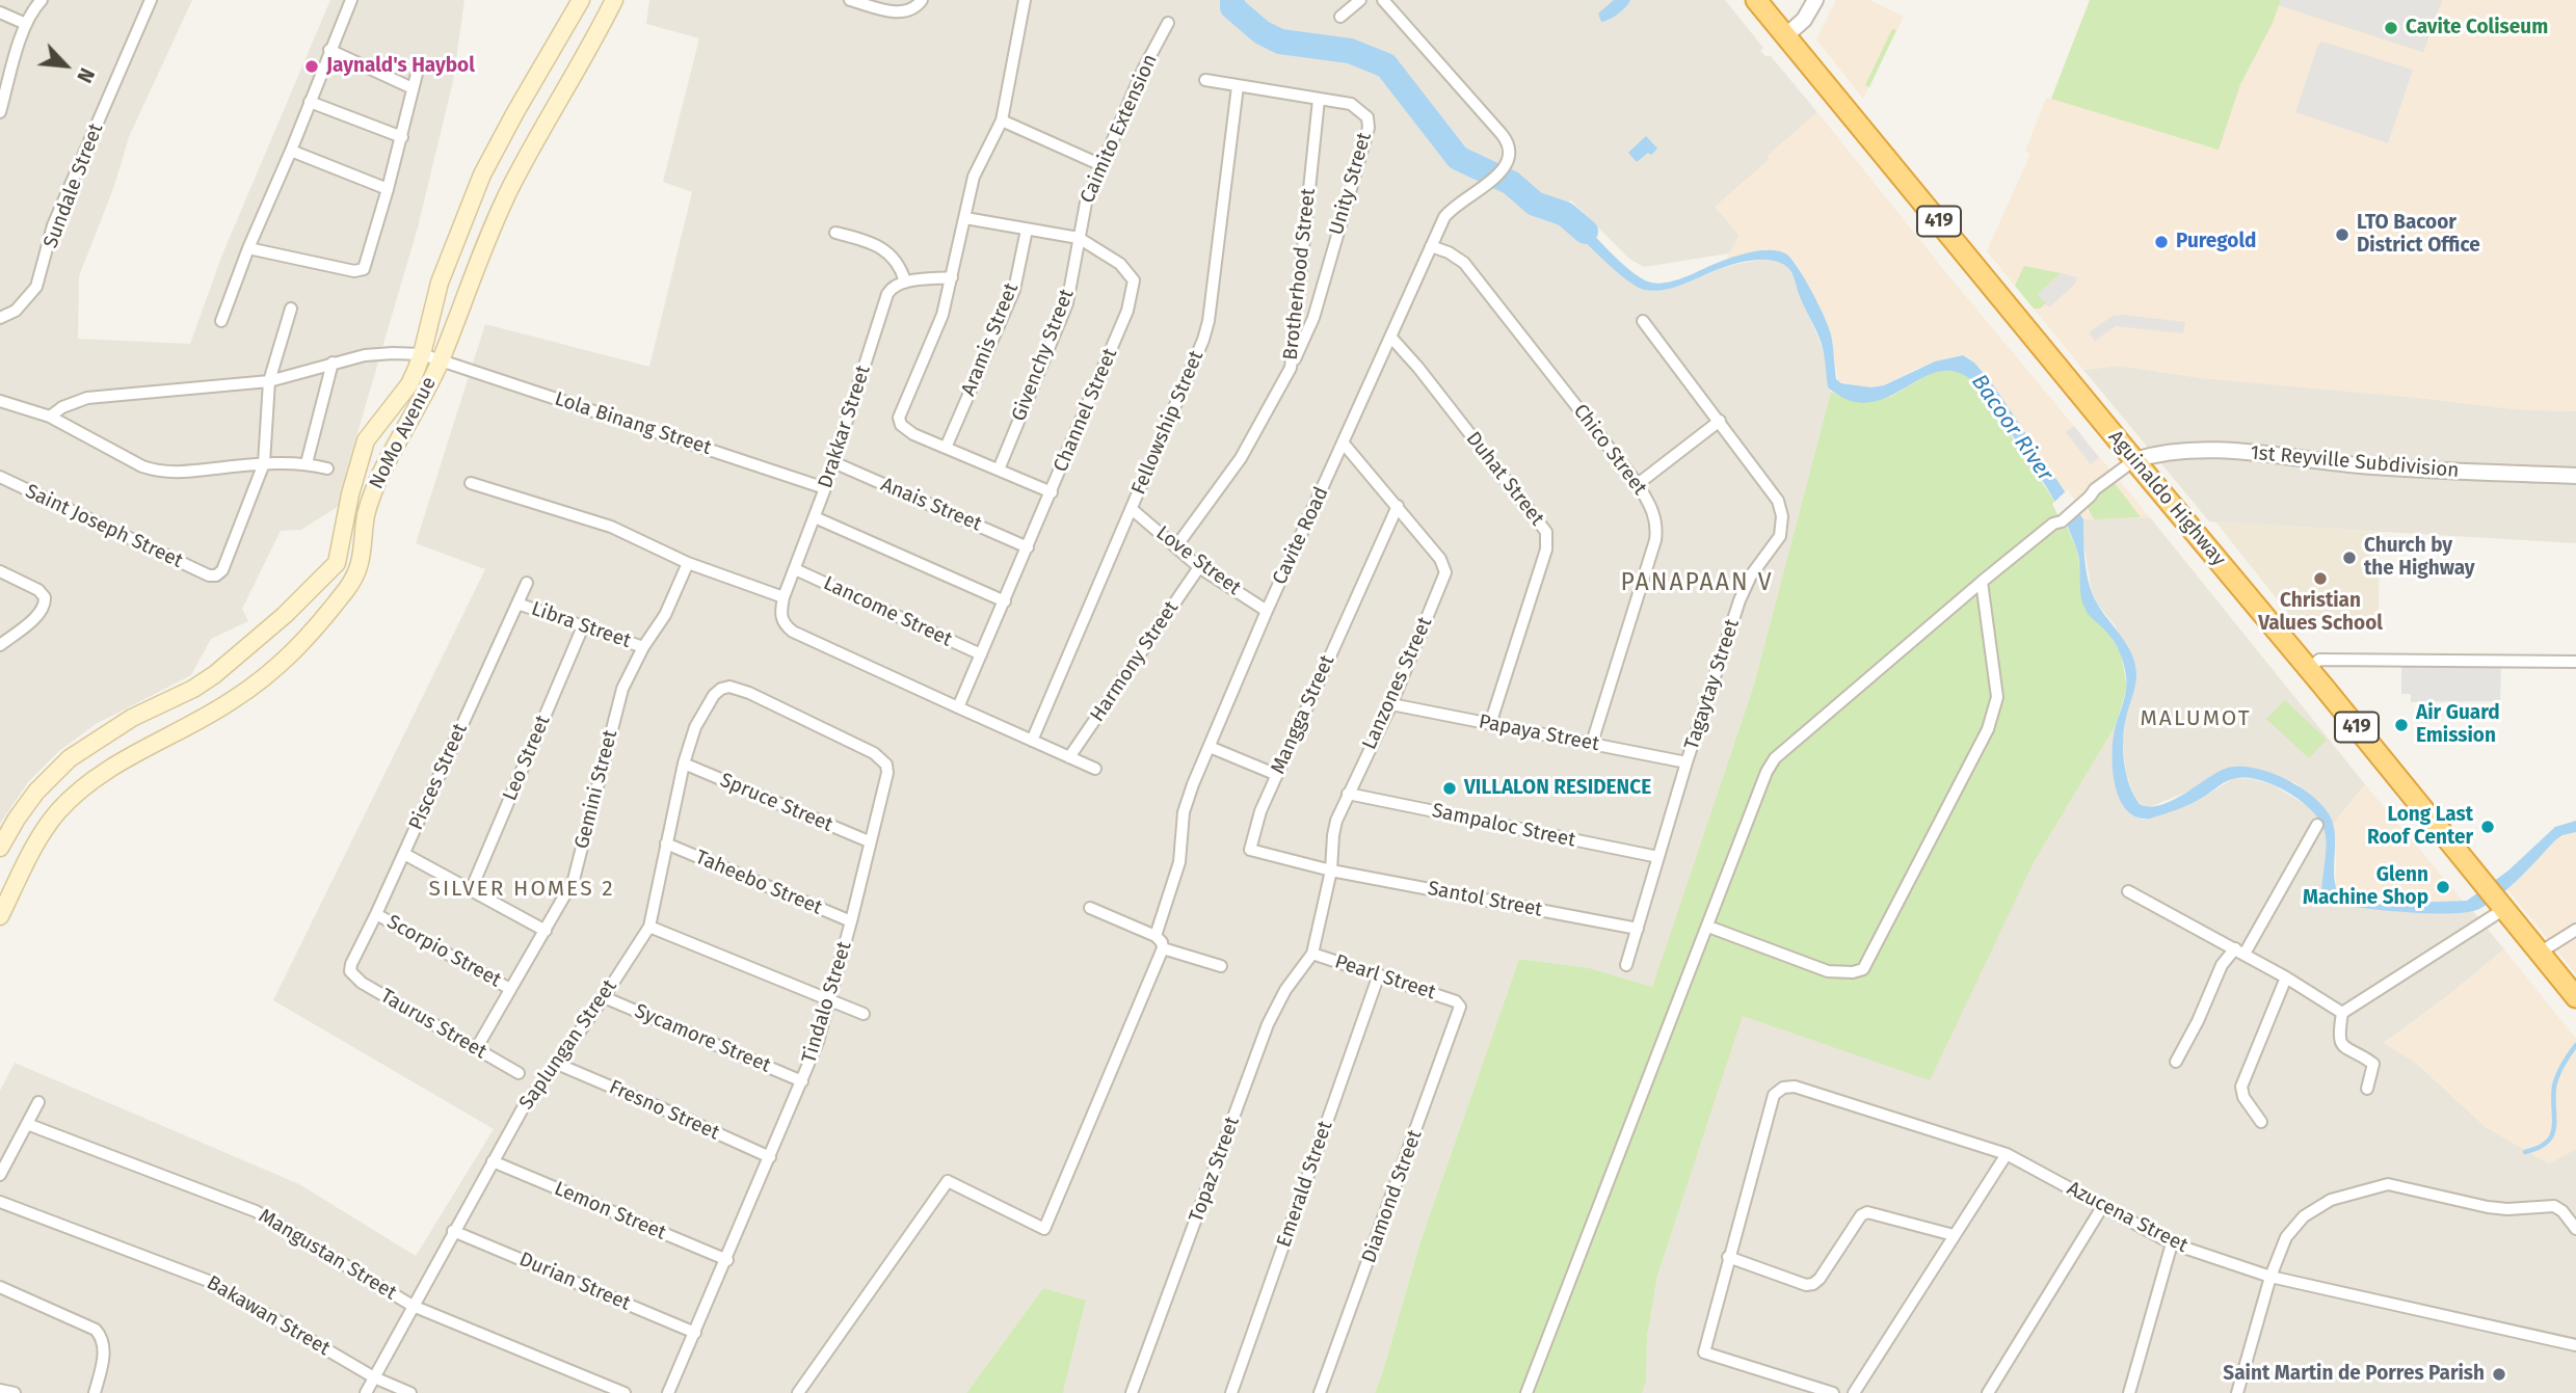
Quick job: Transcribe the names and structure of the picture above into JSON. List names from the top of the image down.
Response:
{
  "streets": {
    "highway": ["419", "Aguinaldo Highway"],
    "main road": ["NoMo Avenue"],
    "street": [
      "Caimito Extension",
      "Unity Street",
      "Sundale Street",
      "Brotherhood Street",
      "Aramis Street",
      "Givenchy Street",
      "Channel Street",
      "Fellowship Street",
      "Lola Binang Street",
      "Drakkar Street",
      "Chico Street",
      "1st Reyville Subdivision",
      "Duhat Street",
      "Anais Street",
      "Saint Joseph Street",
      "Cavite Road",
      "Love Street",
      "Lancome Street",
      "Libra Street",
      "Harmony Street",
      "Lanzones Street",
      "Tagaytay Street",
      "Mangga Street",
      "Papaya Street",
      "Leo Street",
      "Pisces Street",
      "Gemini Street",
      "Spruce Street",
      "Sampaloc Street",
      "Taheebo Street",
      "Santol Street",
      "Scorpio Street",
      "Pearl Street",
      "Tindalo Street",
      "Taurus Street",
      "Sycamore Street",
      "Saplungan Street",
      "Fresno Street",
      "Topaz Street",
      "Emerald Street",
      "Diamond Street",
      "Lemon Street",
      "Azucena Street",
      "Mangustan Street",
      "Durian Street",
      "Bakawan Street"
    ]
  },
  "crossings": [
    ["Caimito Extension", "Givenchy Street"],
    ["Caimito Extension", "Channel Street"],
    ["Unity Street", "Brotherhood Street"],
    ["Unity Street", "Fellowship Street"],
    ["Brotherhood Street", "Love Street"],
    ["Aramis Street", "Channel Street"],
    ["Givenchy Street", "Channel Street"],
    ["Channel Street", "Drakkar Street"],
    ["Channel Street", "Anais Street"],
    ["Channel Street", "Lancome Street"],
    ["Fellowship Street", "Love Street"],
    ["Lola Binang Street", "Drakkar Street"],
    ["Lola Binang Street", "NoMo Avenue"],
    ["Drakkar Street", "Anais Street"],
    ["Drakkar Street", "Lancome Street"],
    ["Chico Street", "Cavite Road"],
    ["Chico Street", "Papaya Street"],
    ["1st Reyville Subdivision", "Aguinaldo Highway"],
    ["Duhat Street", "Cavite Road"],
    ["Duhat Street", "Papaya Street"],
    ["Cavite Road", "Love Street"],
    ["Cavite Road", "Lanzones Street"],
    ["Love Street", "Harmony Street"],
    ["Libra Street", "Leo Street"],
    ["Libra Street", "Pisces Street"],
    ["Libra Street", "Gemini Street"],
    ["Lanzones Street", "Mangga Street"],
    ["Lanzones Street", "Papaya Street"],
    ["Lanzones Street", "Sampaloc Street"],
    ["Lanzones Street", "Santol Street"],
    ["Lanzones Street", "Pearl Street"],
    ["Lanzones Street", "Topaz Street"],
    ["Tagaytay Street", "Papaya Street"],
    ["Tagaytay Street", "Sampaloc Street"],
    ["Tagaytay Street", "Santol Street"],
    ["Mangga Street", "Santol Street"],
    ["Pisces Street", "Scorpio Street"],
    ["Pisces Street", "Taurus Street"],
    ["Gemini Street", "Scorpio Street"],
    ["Gemini Street", "Taurus Street"],
    ["Spruce Street", "Tindalo Street"],
    ["Spruce Street", "Saplungan Street"],
    ["Taheebo Street", "Tindalo Street"],
    ["Taheebo Street", "Saplungan Street"],
    ["Pearl Street", "Topaz Street"],
    ["Pearl Street", "Emerald Street"],
    ["Pearl Street", "Diamond Street"],
    ["Tindalo Street", "Sycamore Street"],
    ["Tindalo Street", "Saplungan Street"],
    ["Tindalo Street", "Fresno Street"],
    ["Tindalo Street", "Lemon Street"],
    ["Tindalo Street", "Durian Street"],
    ["Sycamore Street", "Saplungan Street"],
    ["Saplungan Street", "Fresno Street"],
    ["Saplungan Street", "Lemon Street"],
    ["Saplungan Street", "Mangustan Street"],
    ["Saplungan Street", "Durian Street"],
    ["Saplungan Street", "Bakawan Street"]
  ],
  "districts": ["PANAPAAN V", "MALUMOT", "SILVER HOMES 2"],
  "water": ["Bacoor River"],
  "places": [
    "Cavite Coliseum",
    "Jaynald's Haybol",
    "LTO Bacoor District Office",
    "Puregold",
    "Church by the Highway",
    "Christian Values School",
    "Air Guard Emission",
    "VILLALON RESIDENCE",
    "Long Last Roof Center",
    "Glenn Machine Shop",
    "Saint Martin de Porres Parish"
  ],
  "north": "bottom right"
}
